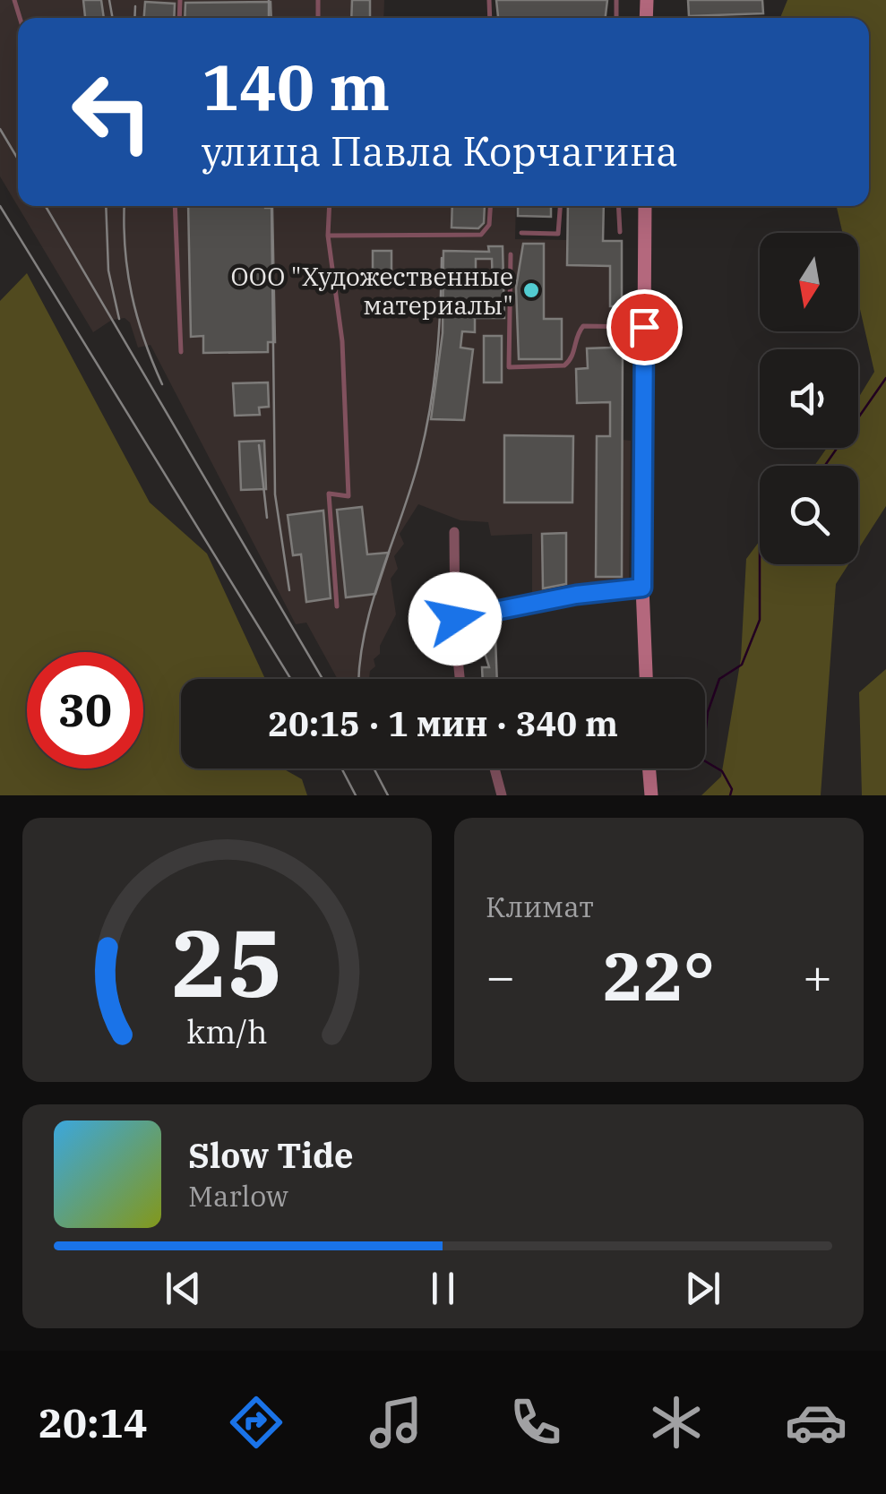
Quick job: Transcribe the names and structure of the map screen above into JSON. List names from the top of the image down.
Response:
{
  "places": ["ООО \"Художественные материалы\""],
  "north": "bottom",
  "page": {
    "turn": ["140 m", "улица Павла Корчагина"],
    "limit": "30",
    "trip": "20:15 · 1 мин · 340 m",
    "tile": "Климат",
    "heat": ["−", "22°", "+"],
    "song": ["Slow Tide", "Marlow"],
    "tabs": "20:14",
    "gauge": ["25", "km/h"]
  }
}
